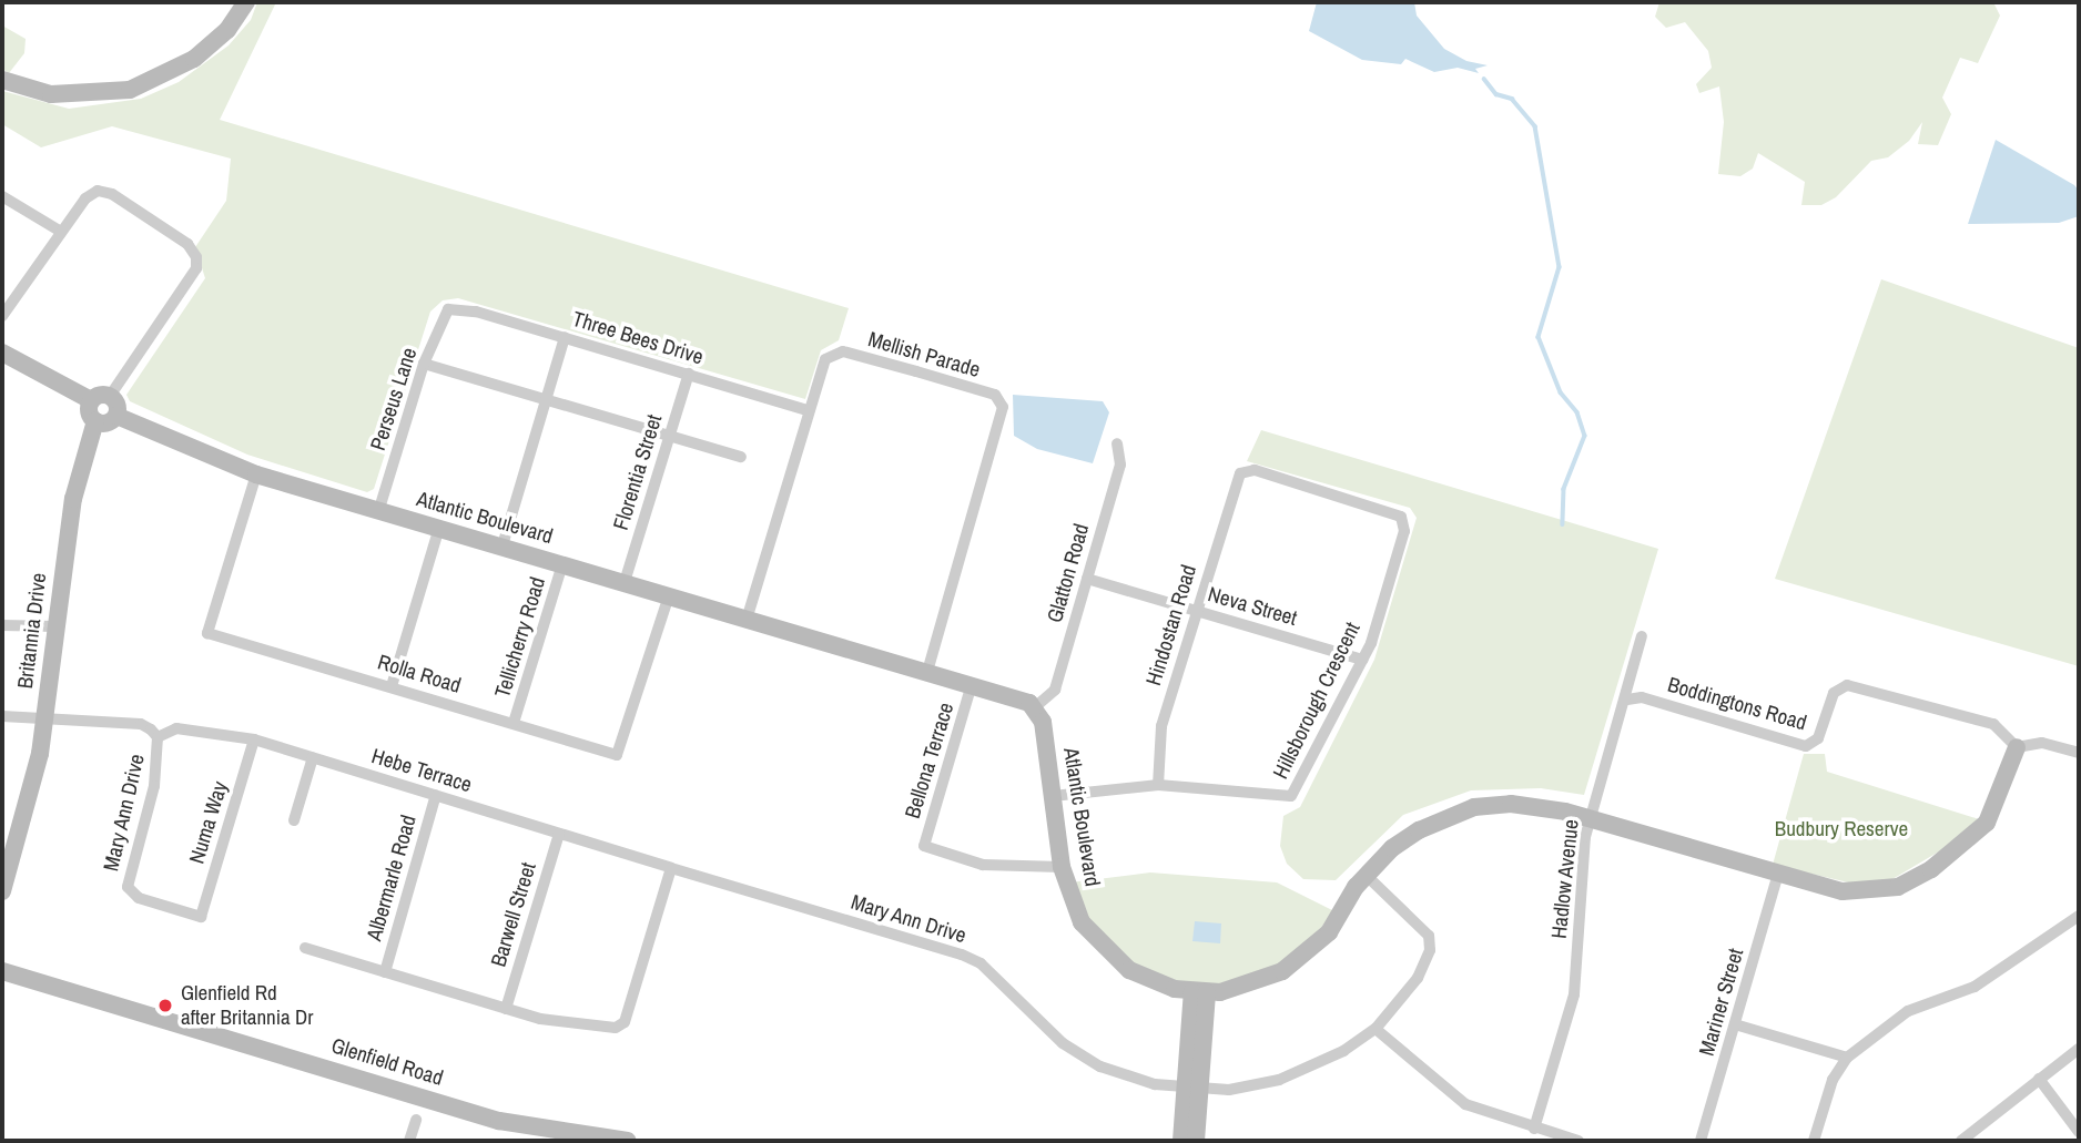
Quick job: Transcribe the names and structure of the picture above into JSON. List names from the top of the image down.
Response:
{
  "streets": {
    "street": [
      "Three Bees Drive",
      "Mellish Parade",
      "Perseus Lane",
      "Florentia Street",
      "Atlantic Boulevard",
      "Glatton Road",
      "Neva Street",
      "Hindostan Road",
      "Britannia Drive",
      "Tellicherry Road",
      "Rolla Road",
      "Hillsborough Crescent",
      "Boddingtons Road",
      "Bellona Terrace",
      "Hebe Terrace",
      "Mary Ann Drive",
      "Numa Way",
      "Albermarle Road",
      "Hadlow Avenue",
      "Barwell Street",
      "Mariner Street",
      "Glenfield Road"
    ]
  },
  "crossings": [
    ["Three Bees Drive", "Mellish Parade"],
    ["Three Bees Drive", "Perseus Lane"],
    ["Three Bees Drive", "Florentia Street"],
    ["Mellish Parade", "Atlantic Boulevard"],
    ["Perseus Lane", "Atlantic Boulevard"],
    ["Florentia Street", "Atlantic Boulevard"],
    ["Atlantic Boulevard", "Glatton Road"],
    ["Atlantic Boulevard", "Britannia Drive"],
    ["Atlantic Boulevard", "Tellicherry Road"],
    ["Atlantic Boulevard", "Rolla Road"],
    ["Atlantic Boulevard", "Hillsborough Crescent"],
    ["Atlantic Boulevard", "Boddingtons Road"],
    ["Atlantic Boulevard", "Bellona Terrace"],
    ["Atlantic Boulevard", "Mary Ann Drive"],
    ["Atlantic Boulevard", "Hadlow Avenue"],
    ["Atlantic Boulevard", "Mariner Street"],
    ["Glatton Road", "Neva Street"],
    ["Neva Street", "Hindostan Road"],
    ["Neva Street", "Hillsborough Crescent"],
    ["Hindostan Road", "Hillsborough Crescent"],
    ["Britannia Drive", "Mary Ann Drive"],
    ["Tellicherry Road", "Rolla Road"],
    ["Boddingtons Road", "Hadlow Avenue"],
    ["Hebe Terrace", "Mary Ann Drive"],
    ["Hebe Terrace", "Numa Way"],
    ["Hebe Terrace", "Albermarle Road"],
    ["Hebe Terrace", "Barwell Street"],
    ["Mary Ann Drive", "Numa Way"]
  ],
  "parks": ["Budbury Reserve"],
  "places": ["Glenfield Rd after Britannia Dr"]
}
